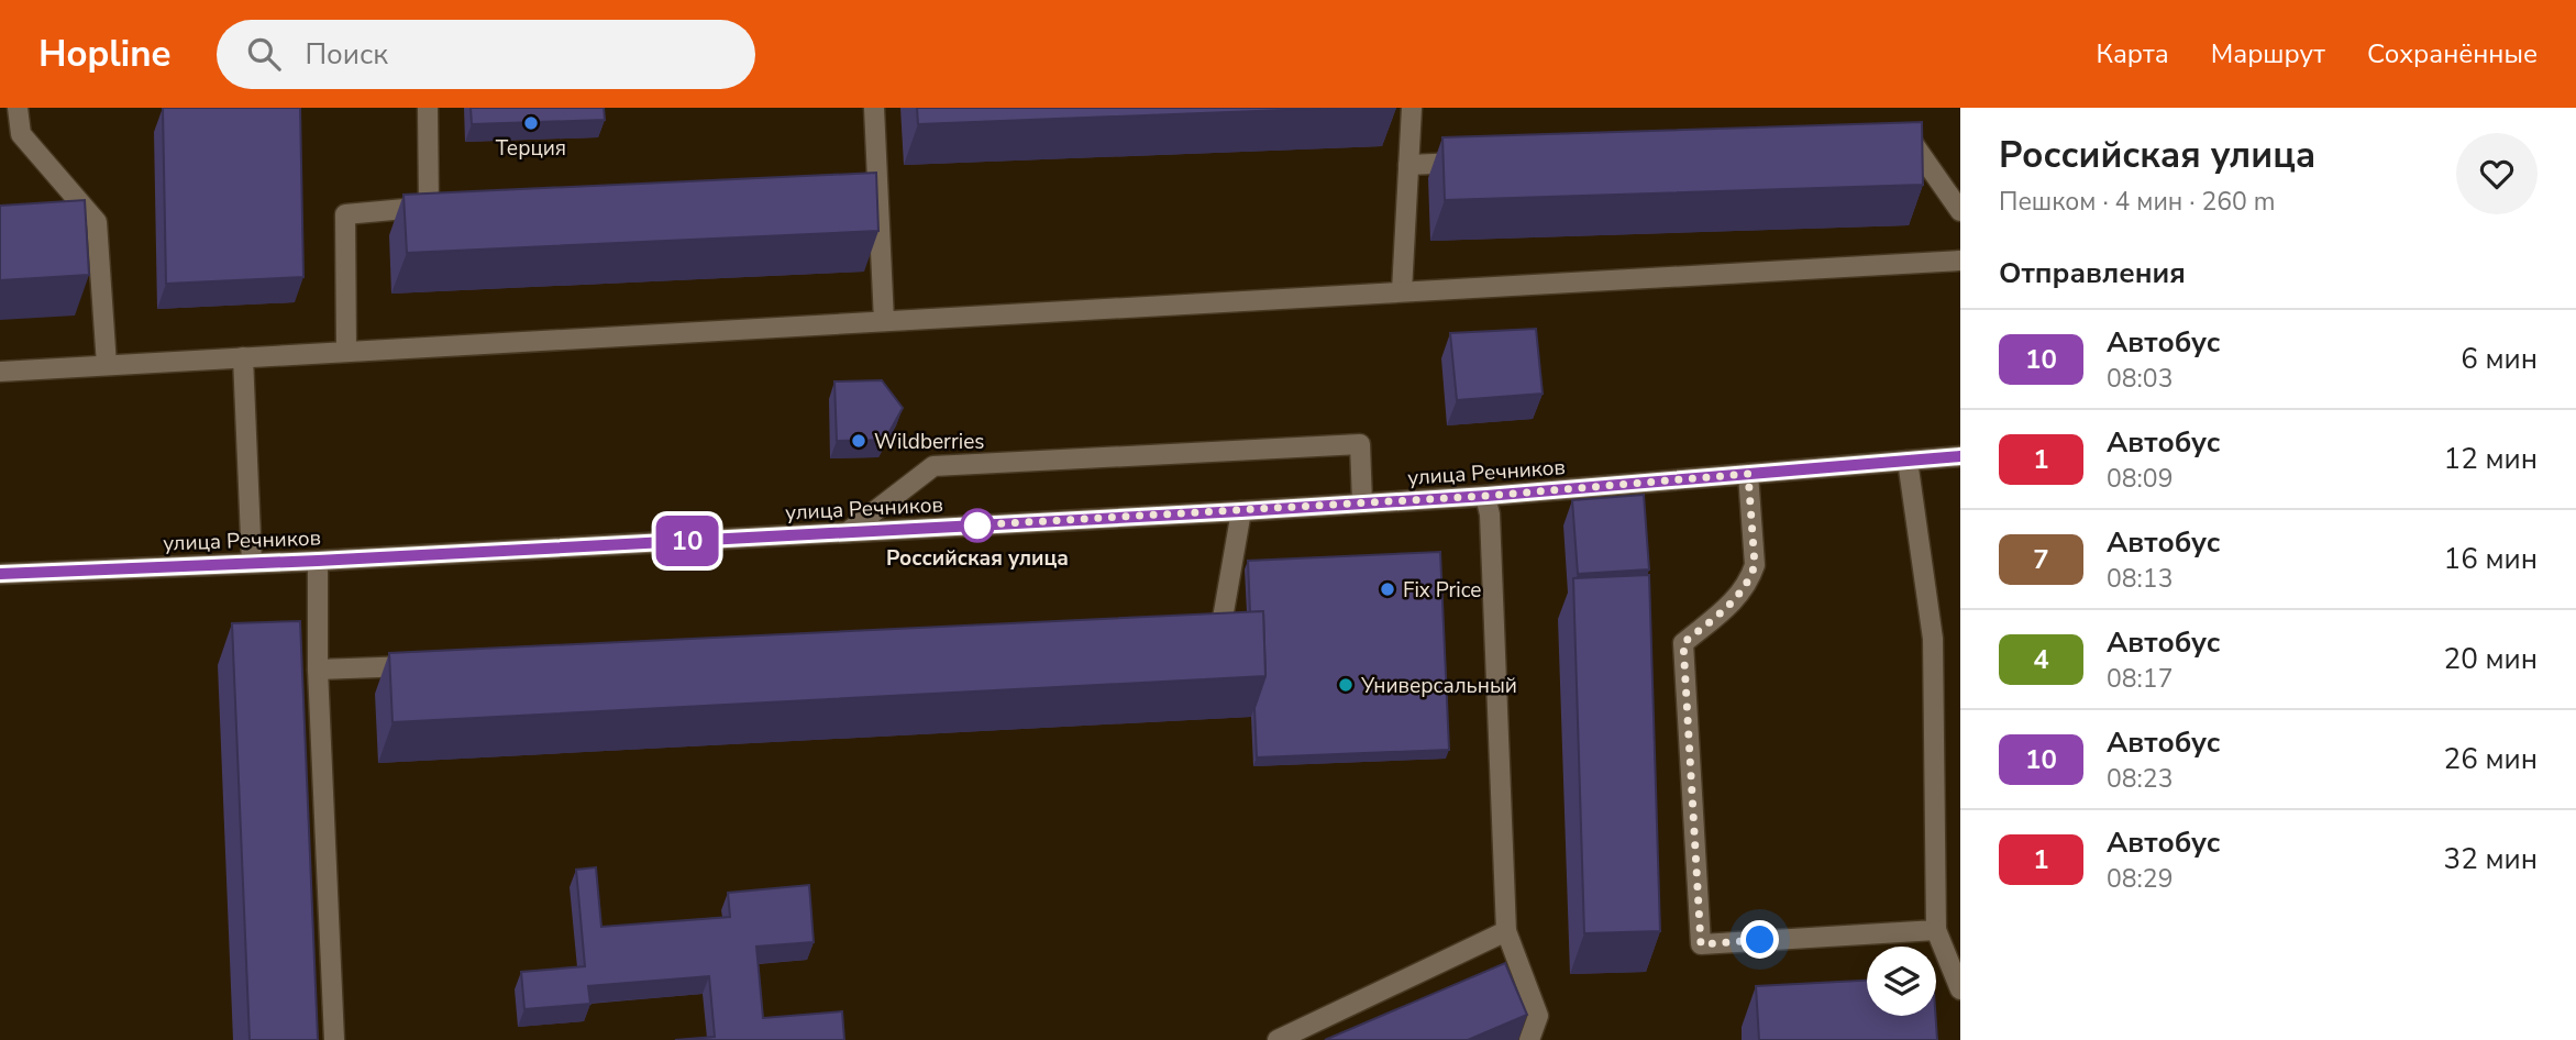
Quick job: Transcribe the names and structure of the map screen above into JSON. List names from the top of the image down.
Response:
{
  "streets": {
    "street": ["улица Речников"]
  },
  "places": [
    "Терция",
    "Wildberries",
    "Российская улица",
    "Fix Price",
    "Универсальный"
  ],
  "lines": ["bus line 10"],
  "page": {
    "header": "Hopline",
    "search": "Поиск",
    "nav": ["Карта", "Маршрут", "Сохранённые"],
    "on_map": "10",
    "heading": [
      ["Российская улица", "Пешком · 4 мин · 260 m"],
      "Отправления"
    ],
    "list": [
      {
        "mark": "10",
        "name": "Автобус",
        "note": "08:03",
        "value": "6 мин"
      },
      {
        "mark": "1",
        "name": "Автобус",
        "note": "08:09",
        "value": "12 мин"
      },
      {
        "mark": "7",
        "name": "Автобус",
        "note": "08:13",
        "value": "16 мин"
      },
      {
        "mark": "4",
        "name": "Автобус",
        "note": "08:17",
        "value": "20 мин"
      },
      {
        "mark": "10",
        "name": "Автобус",
        "note": "08:23",
        "value": "26 мин"
      },
      {
        "mark": "1",
        "name": "Автобус",
        "note": "08:29",
        "value": "32 мин"
      }
    ]
  }
}
